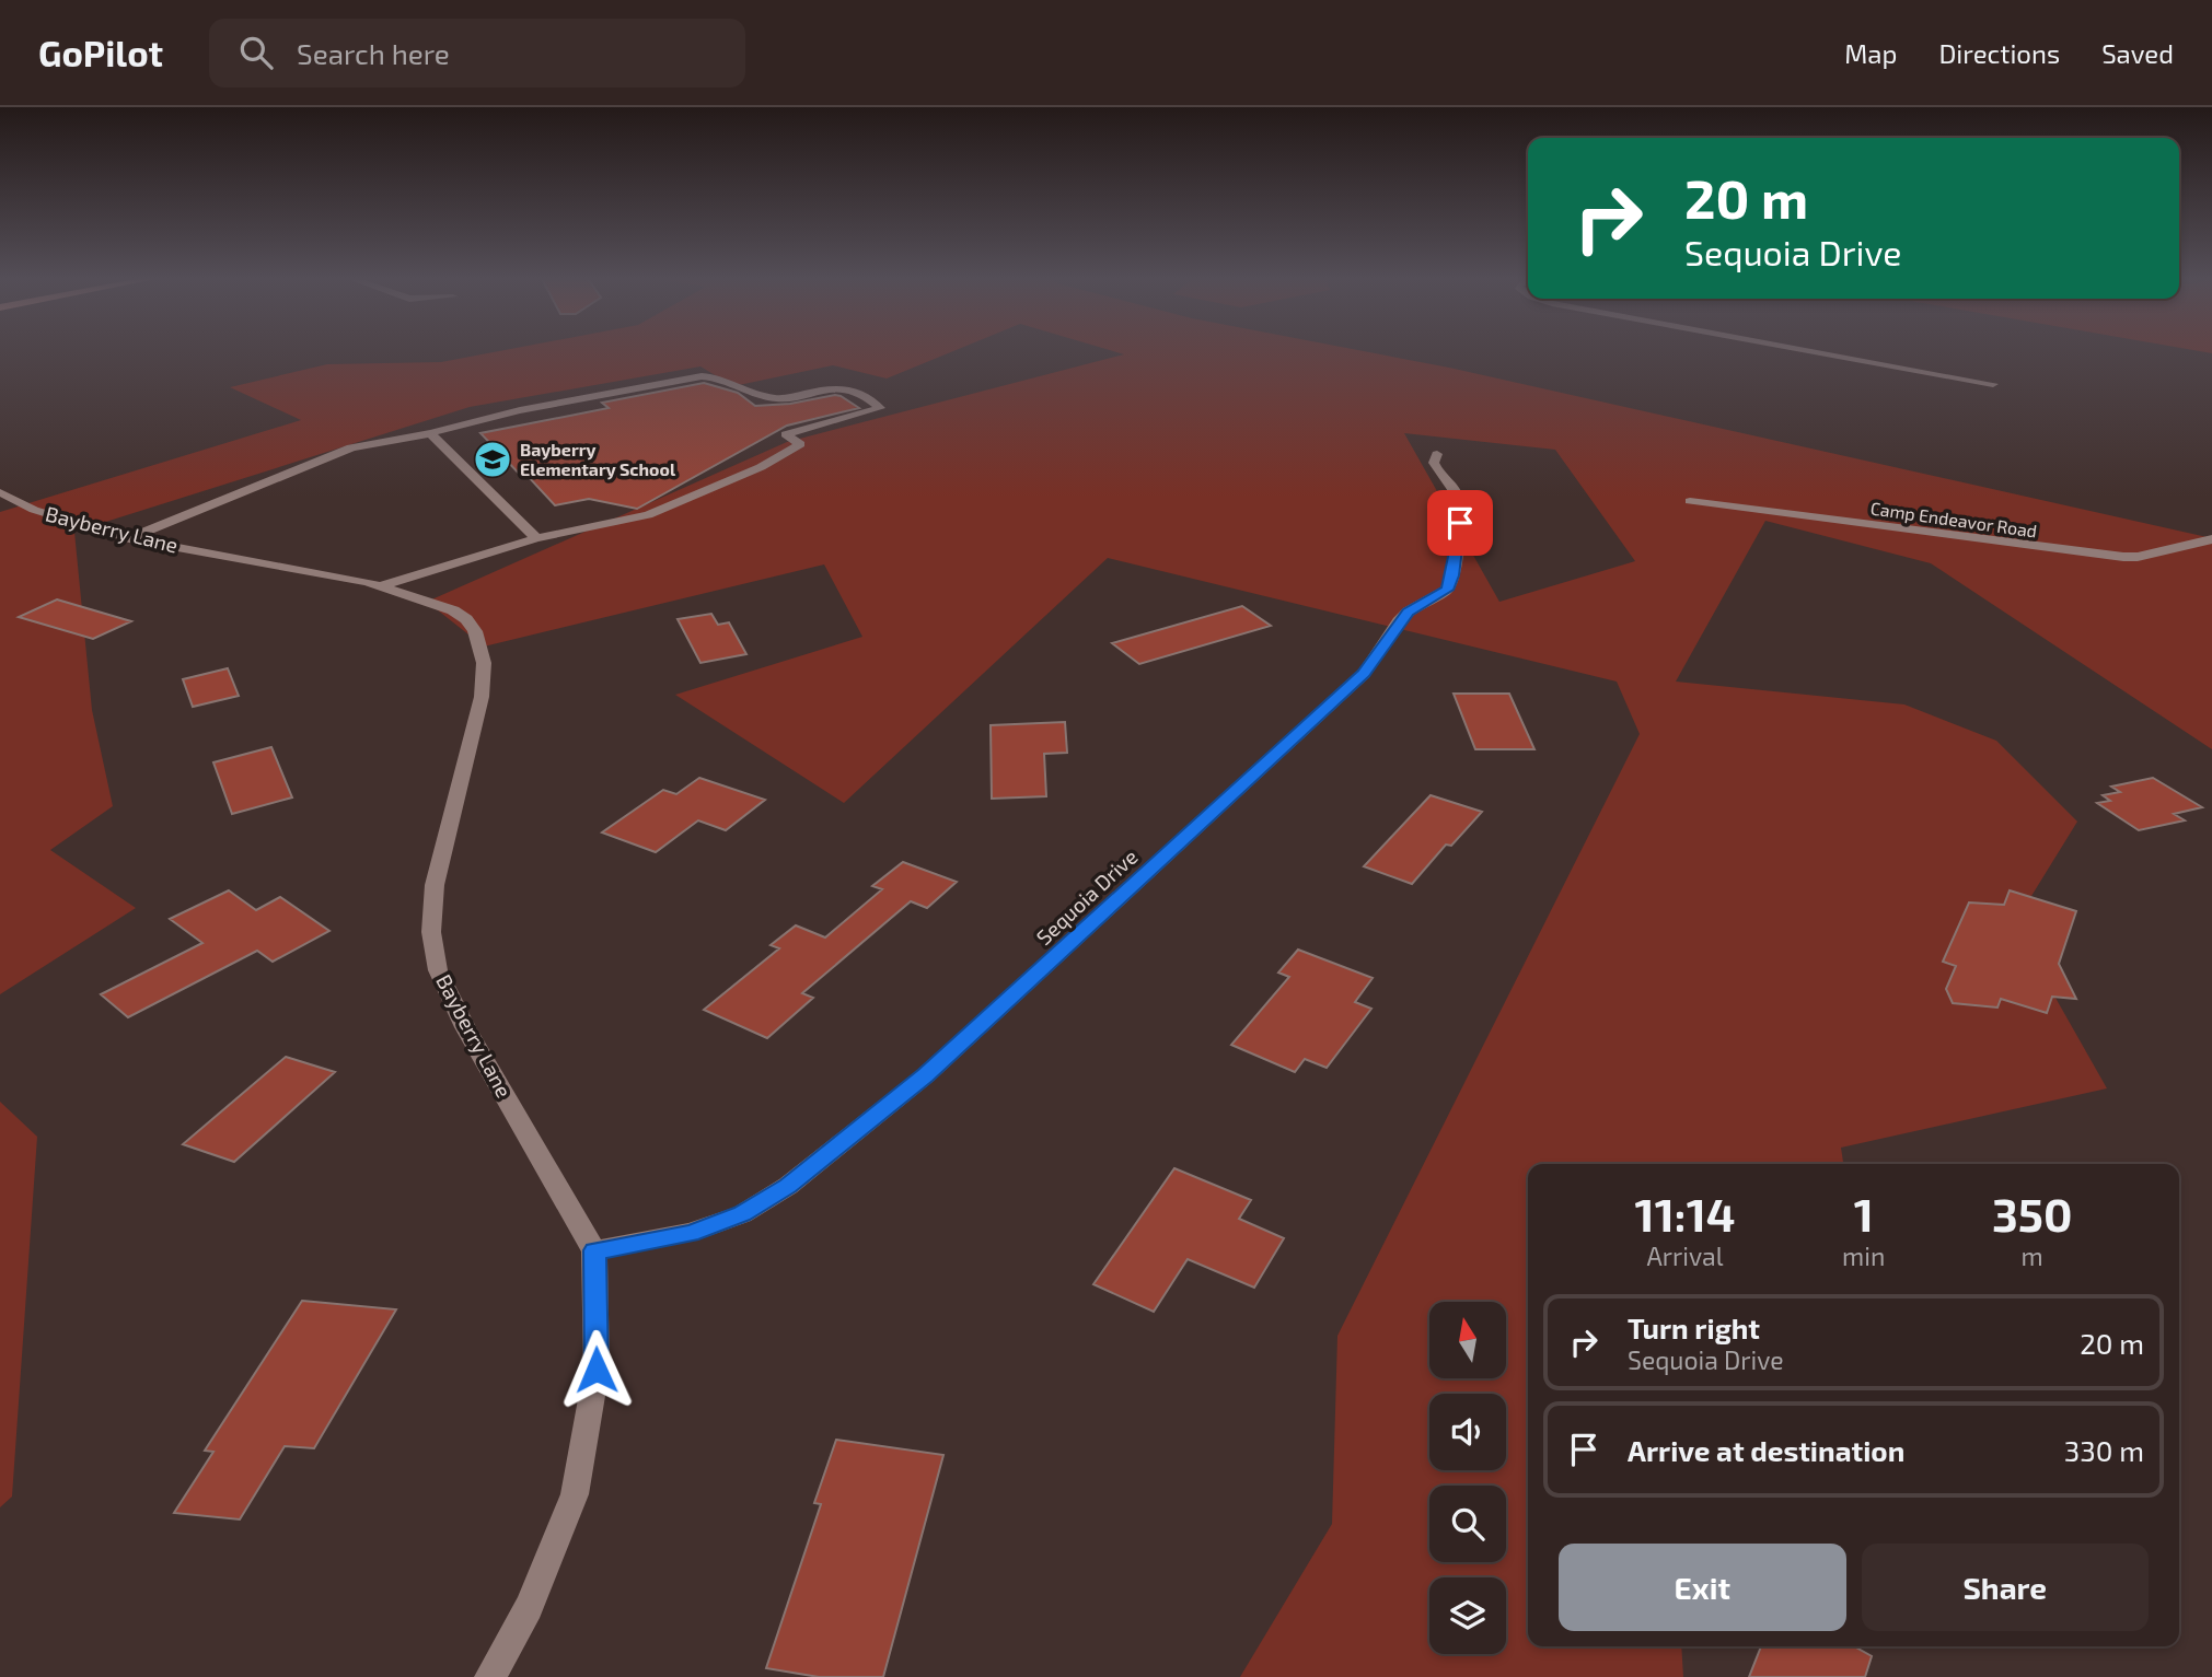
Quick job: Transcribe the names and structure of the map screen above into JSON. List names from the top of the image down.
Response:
{
  "streets": {
    "street": ["Camp Endeavor Road", "Bayberry Lane", "Sequoia Drive"]
  },
  "crossings": [
    ["Bayberry Lane", "Sequoia Drive"]
  ],
  "places": {
    "school or university": ["Bayberry Elementary School"]
  },
  "north": "top",
  "page": {
    "header": "GoPilot",
    "search": "Search here",
    "nav": ["Map", "Directions", "Saved"],
    "turn": ["20 m", "Sequoia Drive"],
    "eta": [
      "11:14",
      "Arrival",
      "1",
      "min",
      "350",
      "m"
    ],
    "list": [
      {
        "name": "Turn right",
        "note": "Sequoia Drive",
        "value": "20 m"
      },
      {
        "name": "Arrive at destination",
        "value": "330 m"
      }
    ],
    "buttons": ["Exit", "Share"]
  }
}
